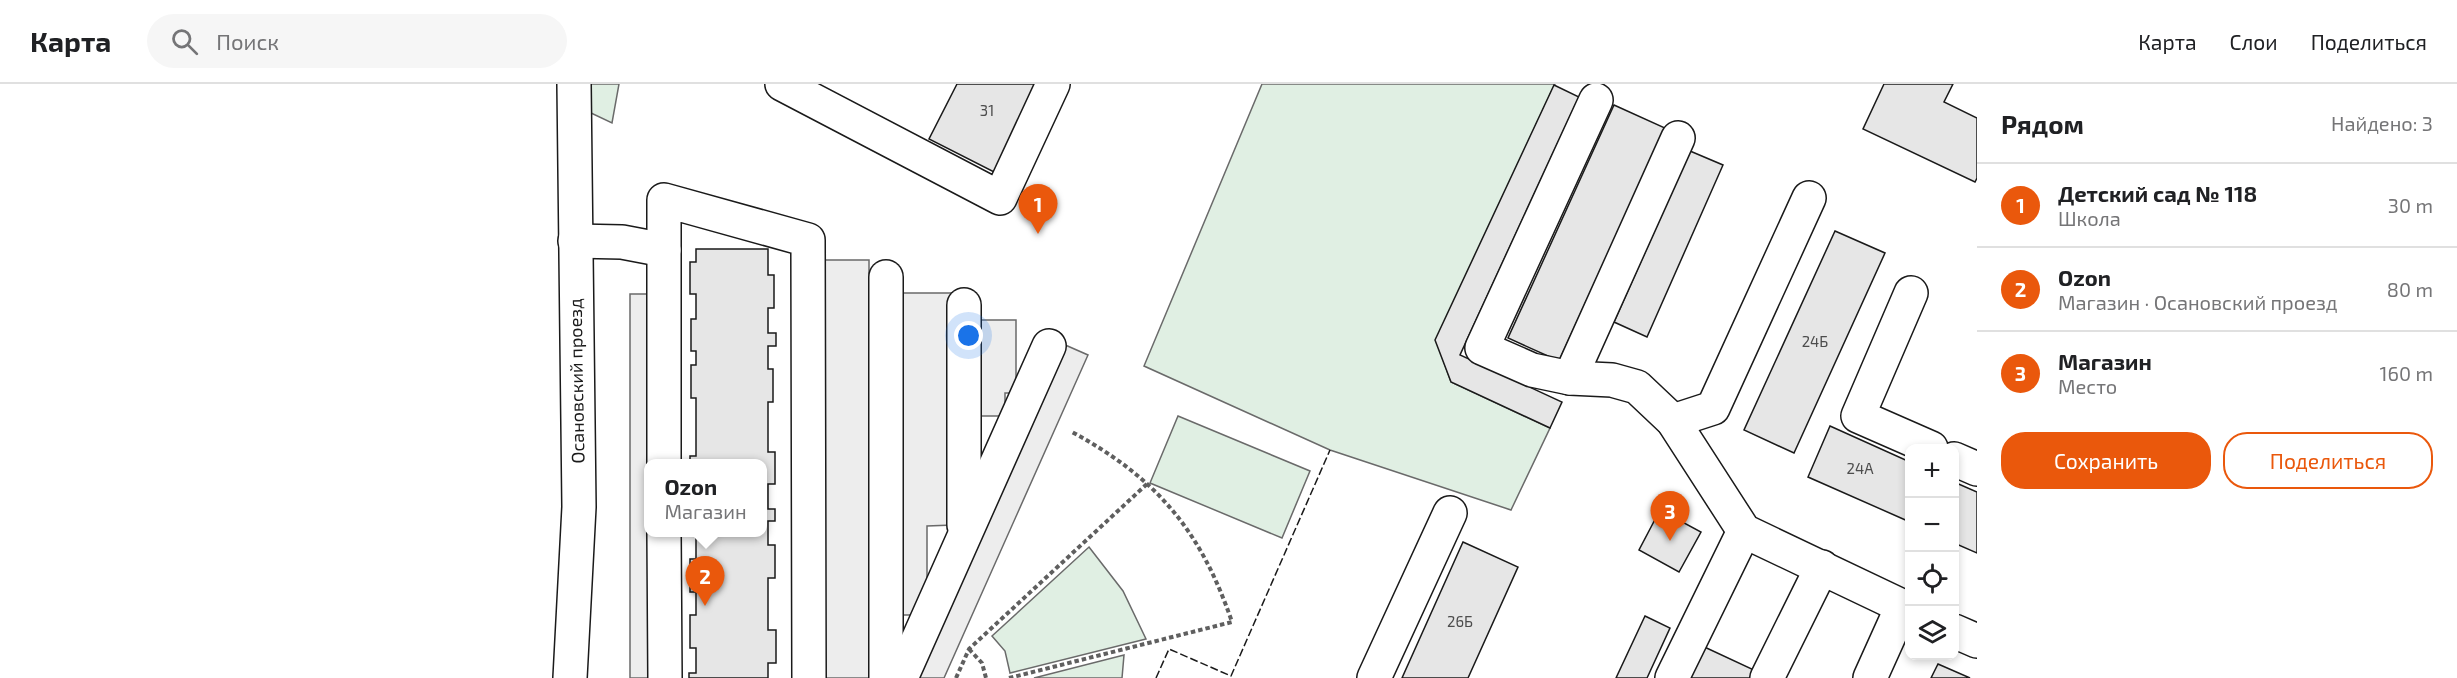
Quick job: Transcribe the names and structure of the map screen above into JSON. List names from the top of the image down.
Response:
{
  "streets": {
    "street": ["Осановский проезд"]
  },
  "house_numbers": [
    "31",
    "24Б",
    "24А",
    "26Б"
  ],
  "page": {
    "header": "Карта",
    "search": "Поиск",
    "nav": ["Карта", "Слои", "Поделиться"],
    "heading": ["Рядом", "Найдено: 3"],
    "list": [
      {
        "mark": "1",
        "name": "Детский сад № 118",
        "note": "Школа",
        "value": "30 m"
      },
      {
        "mark": "2",
        "name": "Ozon",
        "note": "Магазин · Осановский проезд",
        "value": "80 m"
      },
      {
        "mark": "3",
        "name": "Магазин",
        "note": "Место",
        "value": "160 m"
      }
    ],
    "pins": ["1", "3", "2"],
    "buttons": ["Сохранить", "Поделиться"],
    "map_buttons": ["+", "−"],
    "popup": ["Ozon", "Магазин"]
  }
}
